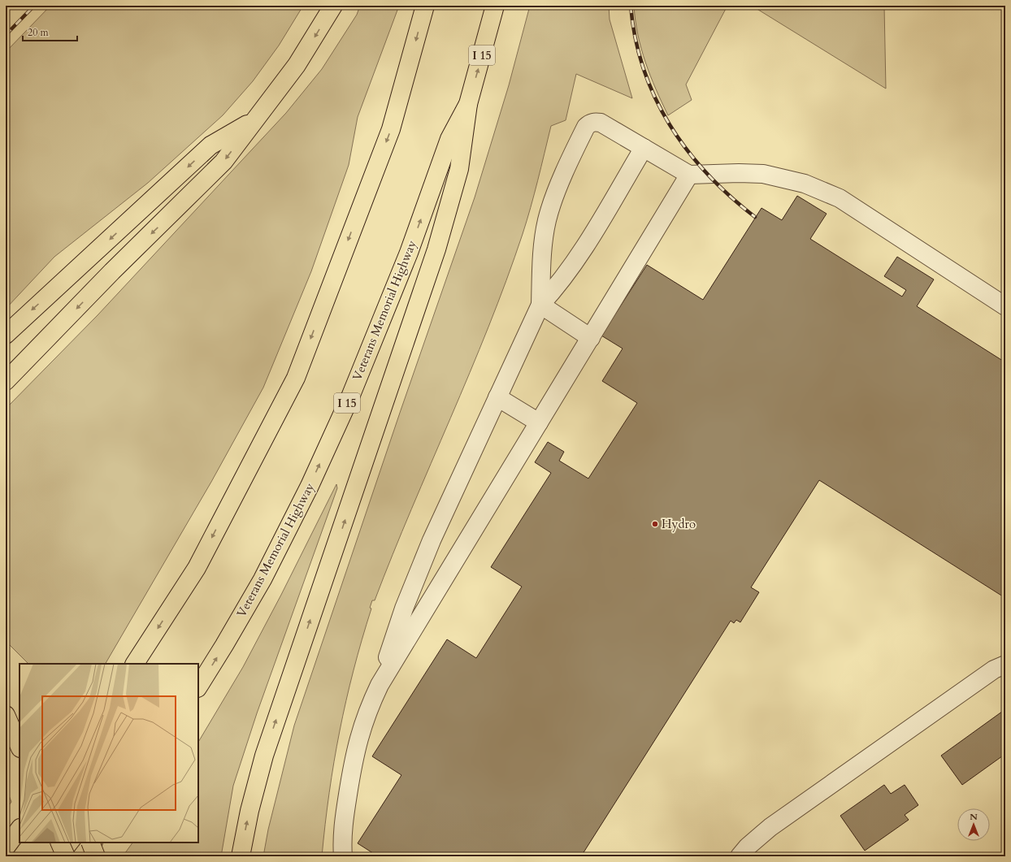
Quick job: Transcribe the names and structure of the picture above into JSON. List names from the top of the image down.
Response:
{
  "streets": {
    "highway": ["I 15", "Veterans Memorial Highway"]
  },
  "places": ["Hydro"],
  "scale_bar": "20 m",
  "north": "top"
}
